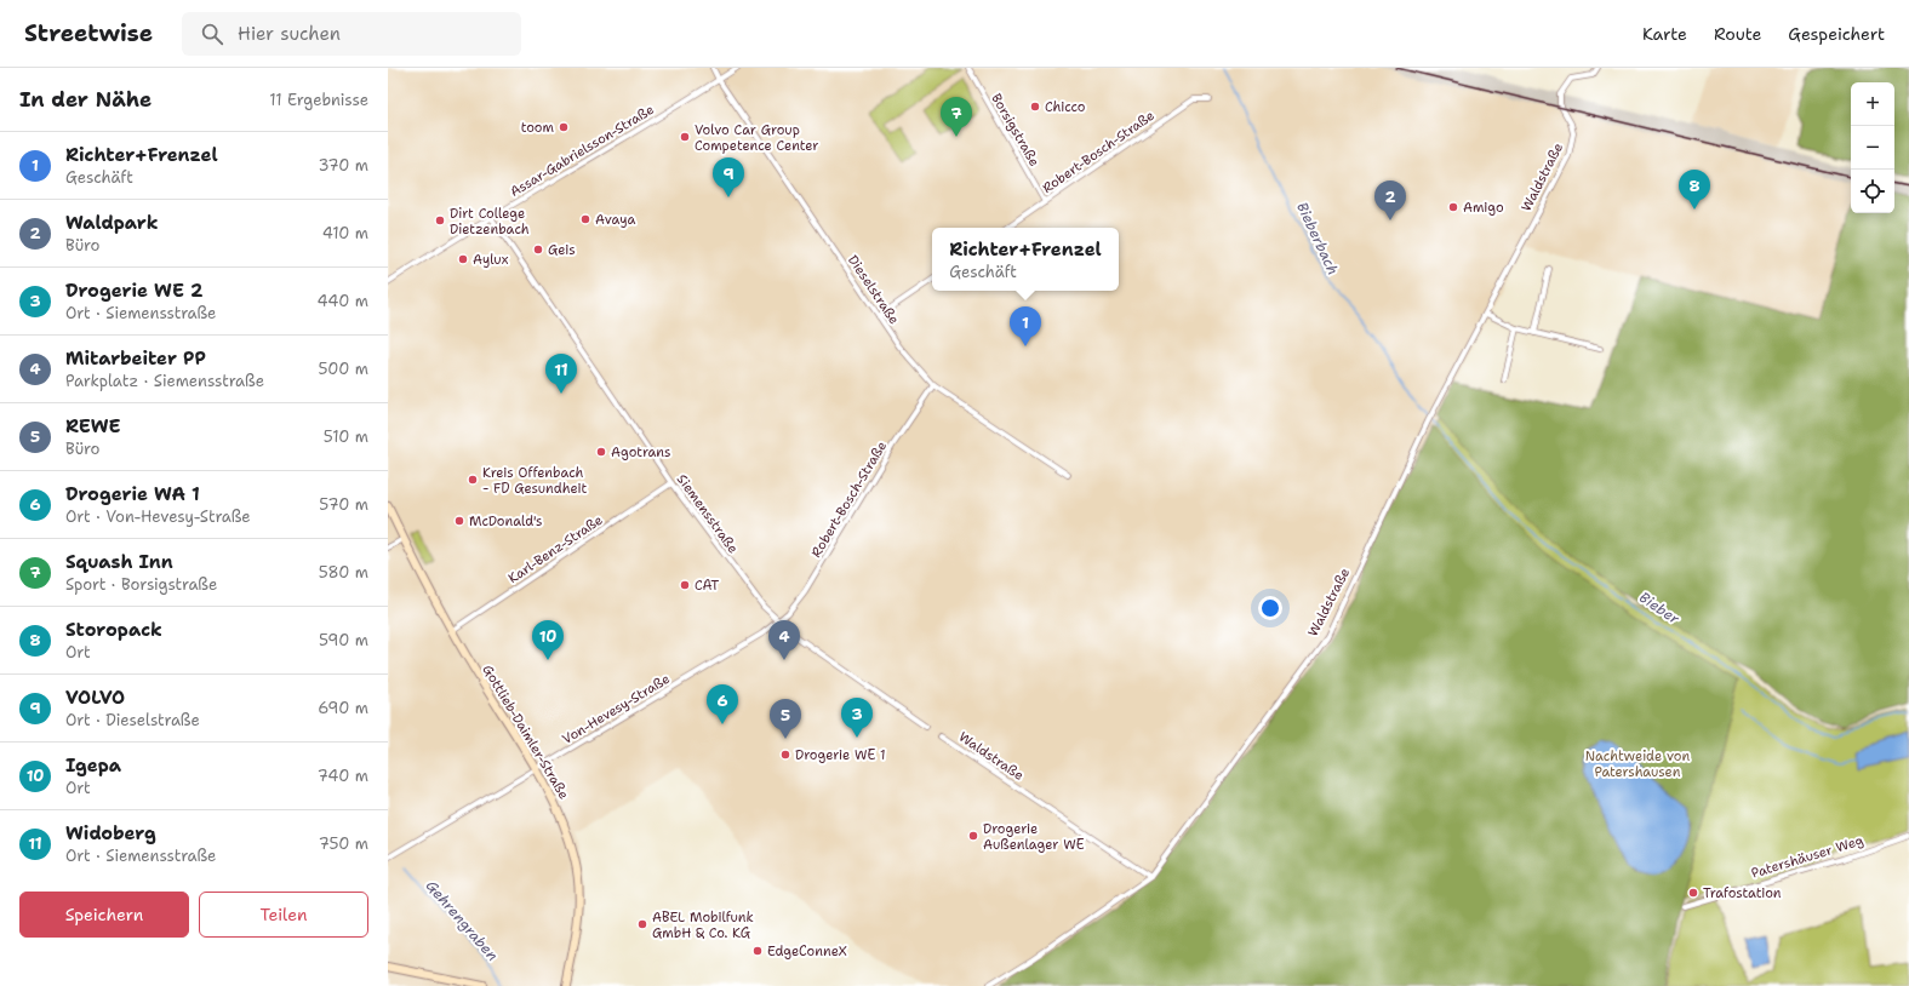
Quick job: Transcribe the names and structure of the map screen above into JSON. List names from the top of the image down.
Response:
{
  "streets": {
    "street": [
      "Borsigstraße",
      "Assar-Gabrielsson-Straße",
      "Robert-Bosch-Straße",
      "Waldstraße",
      "Dieselstraße",
      "Siemensstraße",
      "Karl-Benz-Straße",
      "Von-Hevesy-Straße",
      "Gottlieb-Daimler-Straße",
      "Patershäuser Weg"
    ]
  },
  "crossings": [
    ["Borsigstraße", "Robert-Bosch-Straße"],
    ["Assar-Gabrielsson-Straße", "Dieselstraße"],
    ["Assar-Gabrielsson-Straße", "Siemensstraße"],
    ["Robert-Bosch-Straße", "Dieselstraße"],
    ["Robert-Bosch-Straße", "Siemensstraße"],
    ["Robert-Bosch-Straße", "Von-Hevesy-Straße"],
    ["Siemensstraße", "Karl-Benz-Straße"],
    ["Siemensstraße", "Von-Hevesy-Straße"],
    ["Karl-Benz-Straße", "Gottlieb-Daimler-Straße"],
    ["Von-Hevesy-Straße", "Gottlieb-Daimler-Straße"]
  ],
  "water": ["Bieberbach", "Bieber", "Gehrengraben"],
  "parks": ["Nachtweide von Patershausen"],
  "places": [
    "Chicco",
    "toom",
    "Volvo Car Group Competence Center",
    "Amigo",
    "Avaya",
    "Dirt College Dietzenbach",
    "Geis",
    "Aylux",
    "Agotrans",
    "Kreis Offenbach - FD Gesundheit",
    "McDonald's",
    "CAT",
    "Drogerie WE 1",
    "Drogerie Außenlager WE",
    "Trafostation",
    "ABEL Mobilfunk GmbH & Co. KG",
    "EdgeConneX"
  ],
  "page": {
    "header": "Streetwise",
    "search": "Hier suchen",
    "nav": ["Karte", "Route", "Gespeichert"],
    "heading": ["In der Nähe", "11 Ergebnisse"],
    "map_buttons": ["+", "−"],
    "pins": [
      "7",
      "9",
      "8",
      "2",
      "1",
      "11",
      "4",
      "10",
      "6",
      "3",
      "5"
    ],
    "list": [
      {
        "mark": "1",
        "name": "Richter+Frenzel",
        "note": "Geschäft",
        "value": "370 m"
      },
      {
        "mark": "2",
        "name": "Waldpark",
        "note": "Büro",
        "value": "410 m"
      },
      {
        "mark": "3",
        "name": "Drogerie WE 2",
        "note": "Ort · Siemensstraße",
        "value": "440 m"
      },
      {
        "mark": "4",
        "name": "Mitarbeiter PP",
        "note": "Parkplatz · Siemensstraße",
        "value": "500 m"
      },
      {
        "mark": "5",
        "name": "REWE",
        "note": "Büro",
        "value": "510 m"
      },
      {
        "mark": "6",
        "name": "Drogerie WA 1",
        "note": "Ort · Von-Hevesy-Straße",
        "value": "570 m"
      },
      {
        "mark": "7",
        "name": "Squash Inn",
        "note": "Sport · Borsigstraße",
        "value": "580 m"
      },
      {
        "mark": "8",
        "name": "Storopack",
        "note": "Ort",
        "value": "590 m"
      },
      {
        "mark": "9",
        "name": "VOLVO",
        "note": "Ort · Dieselstraße",
        "value": "690 m"
      },
      {
        "mark": "10",
        "name": "Igepa",
        "note": "Ort",
        "value": "740 m"
      },
      {
        "mark": "11",
        "name": "Widoberg",
        "note": "Ort · Siemensstraße",
        "value": "750 m"
      }
    ],
    "popup": ["Richter+Frenzel", "Geschäft"],
    "buttons": ["Speichern", "Teilen"]
  }
}
